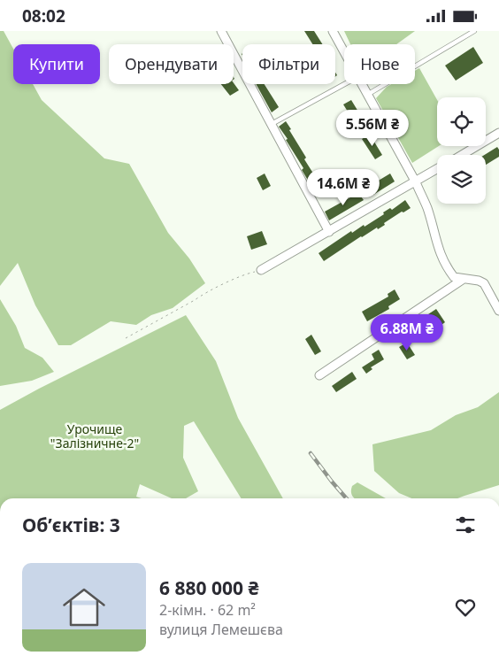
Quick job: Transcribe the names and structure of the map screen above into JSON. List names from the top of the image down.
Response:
{
  "parks": ["Урочище \"Залізничне-2\""],
  "page": {
    "status": "08:02",
    "chip": [
      "Купити",
      "Орендувати",
      "Фільтри",
      "Нове"
    ],
    "price": ["5.56M ₴", "14.6M ₴", "6.88M ₴"],
    "heading": "Об’єктів: 3",
    "list": [
      {
        "name": "6 880 000 ₴",
        "note": "2-кімн. · 62 m² · вулиця Лемешєва"
      }
    ]
  }
}
